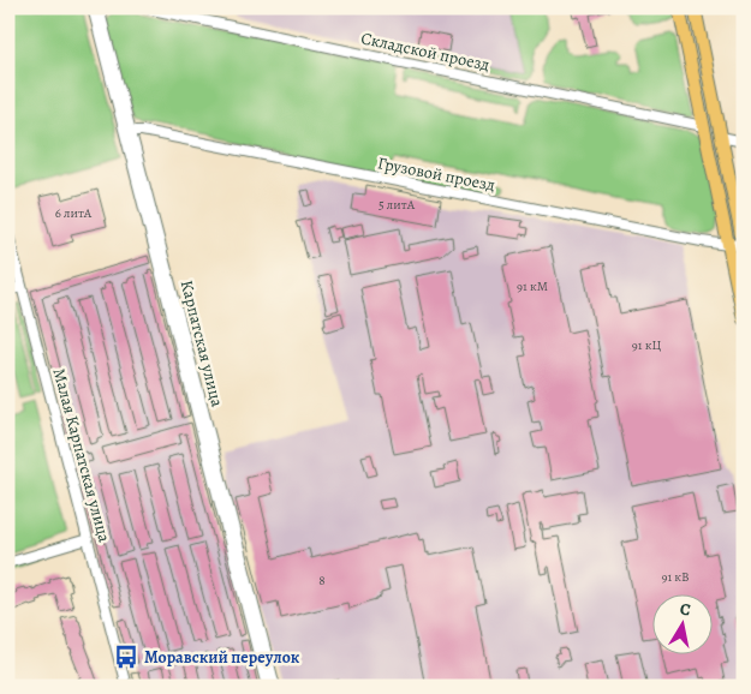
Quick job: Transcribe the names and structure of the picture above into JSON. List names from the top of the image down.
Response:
{
  "streets": {
    "street": [
      "Складской проезд",
      "Грузовой проезд",
      "Карпатская улица",
      "Малая Карпатская улица"
    ]
  },
  "crossings": [
    ["Грузовой проезд", "Карпатская улица"]
  ],
  "places": {
    "bus stop": ["Моравский переулок"]
  },
  "house_numbers": [
    "5 литА",
    "6 литА",
    "91 кМ",
    "91 кЦ",
    "91 кВ",
    "8"
  ],
  "north": "top"
}
